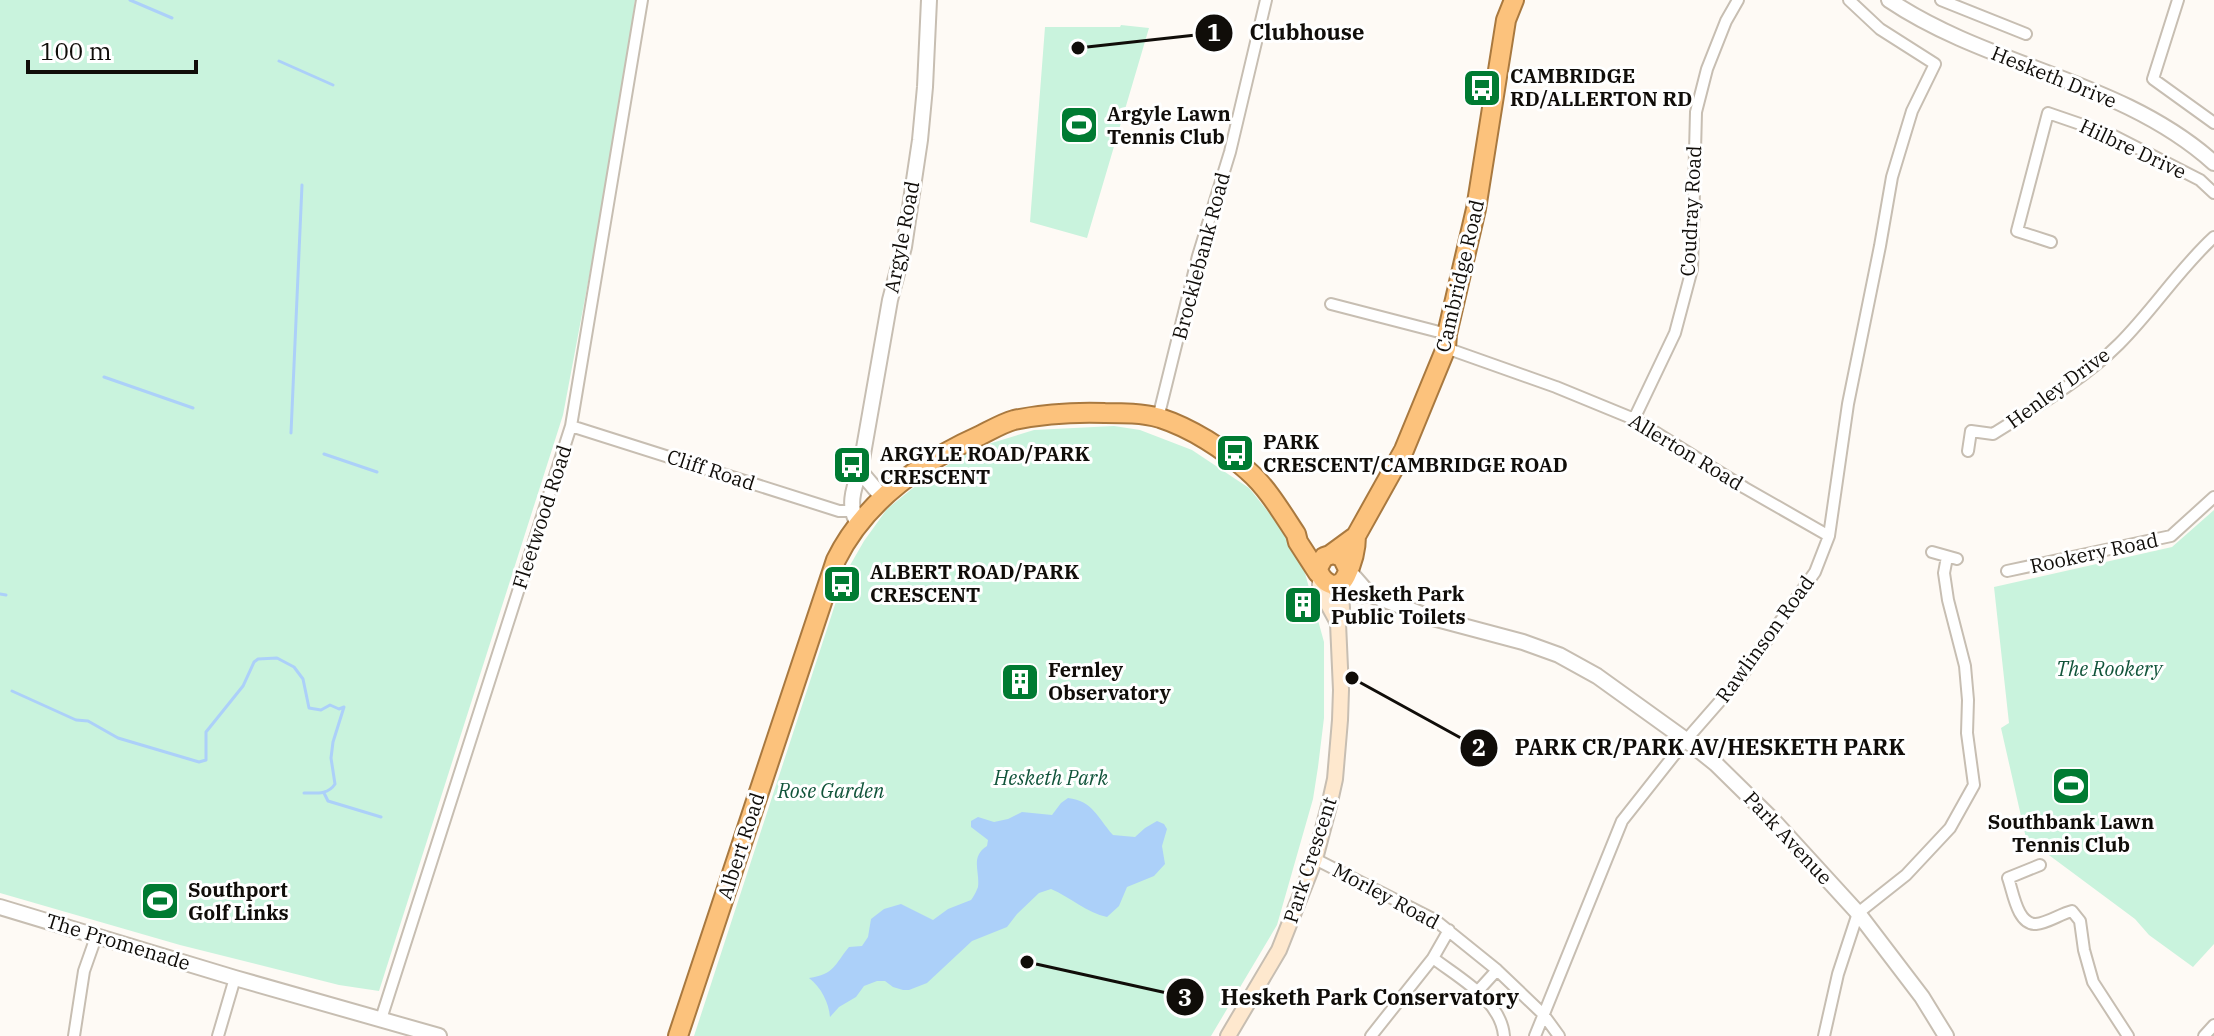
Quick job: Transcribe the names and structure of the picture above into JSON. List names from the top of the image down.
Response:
{
  "streets": {
    "highway": ["Cambridge Road", "Albert Road", "Park Crescent"],
    "street": [
      "Hesketh Drive",
      "Hilbre Drive",
      "Coudray Road",
      "Argyle Road",
      "Brocklebank Road",
      "Henley Drive",
      "Allerton Road",
      "Cliff Road",
      "Fleetwood Road",
      "Rookery Road",
      "Rawlinson Road",
      "Park Avenue",
      "Morley Road",
      "The Promenade"
    ]
  },
  "crossings": [
    ["Coudray Road", "Allerton Road"],
    ["Argyle Road", "Cliff Road"],
    ["Argyle Road", "Albert Road"],
    ["Argyle Road", "Park Crescent"],
    ["Brocklebank Road", "Park Crescent"],
    ["Cambridge Road", "Allerton Road"],
    ["Cambridge Road", "Park Avenue"],
    ["Cambridge Road", "Park Crescent"],
    ["Allerton Road", "Rawlinson Road"],
    ["Cliff Road", "Fleetwood Road"],
    ["Cliff Road", "Albert Road"],
    ["Cliff Road", "Park Crescent"],
    ["Fleetwood Road", "The Promenade"],
    ["Rawlinson Road", "Park Avenue"],
    ["Rawlinson Road", "Morley Road"],
    ["Park Avenue", "Park Crescent"],
    ["Albert Road", "Park Crescent"],
    ["Park Crescent", "Morley Road"]
  ],
  "parks": ["The Rookery", "Hesketh Park", "Rose Garden"],
  "places": {
    "other": ["Clubhouse", "PARK CR/PARK AV/HESKETH PARK", "Hesketh Park Conservatory"],
    "bus stop": [
      "CAMBRIDGE RD/ALLERTON RD",
      "PARK CRESCENT/CAMBRIDGE ROAD",
      "ARGYLE ROAD/PARK CRESCENT",
      "ALBERT ROAD/PARK CRESCENT"
    ],
    "sports": ["Argyle Lawn Tennis Club", "Southbank Lawn Tennis Club", "Southport Golf Links"],
    "building": ["Hesketh Park Public Toilets", "Fernley Observatory"]
  },
  "scale_bar": "100 m"
}
